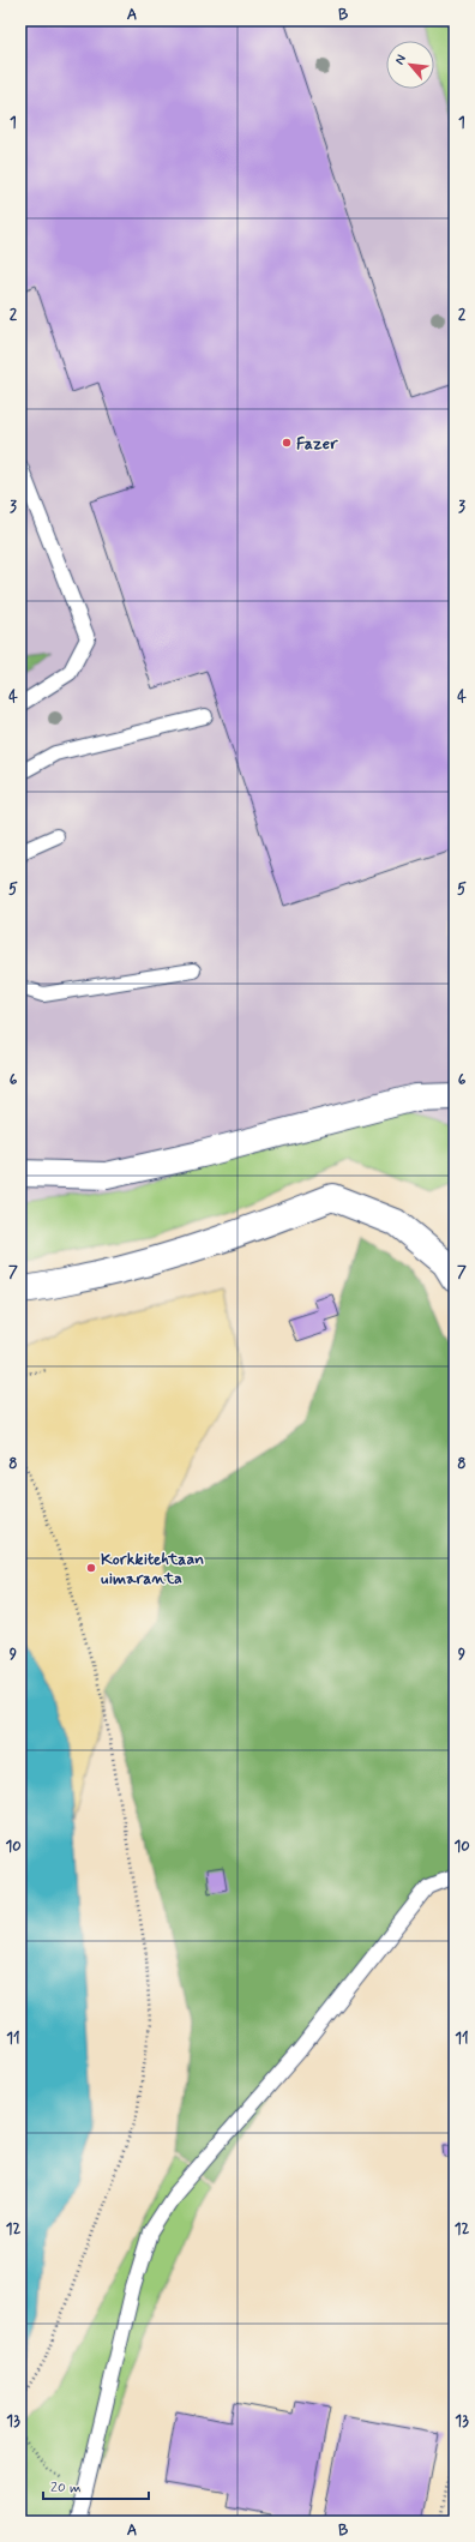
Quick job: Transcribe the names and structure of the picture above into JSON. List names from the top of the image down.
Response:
{
  "places": ["Fazer", "Korkkitehtaan uimaranta"],
  "scale_bar": "20 m",
  "north": "top left",
  "grid": {
    "columns": ["A", "B"],
    "rows": [
      "1",
      "2",
      "3",
      "4",
      "5",
      "6",
      "7",
      "8",
      "9",
      "10",
      "11",
      "12",
      "13"
    ]
  }
}
